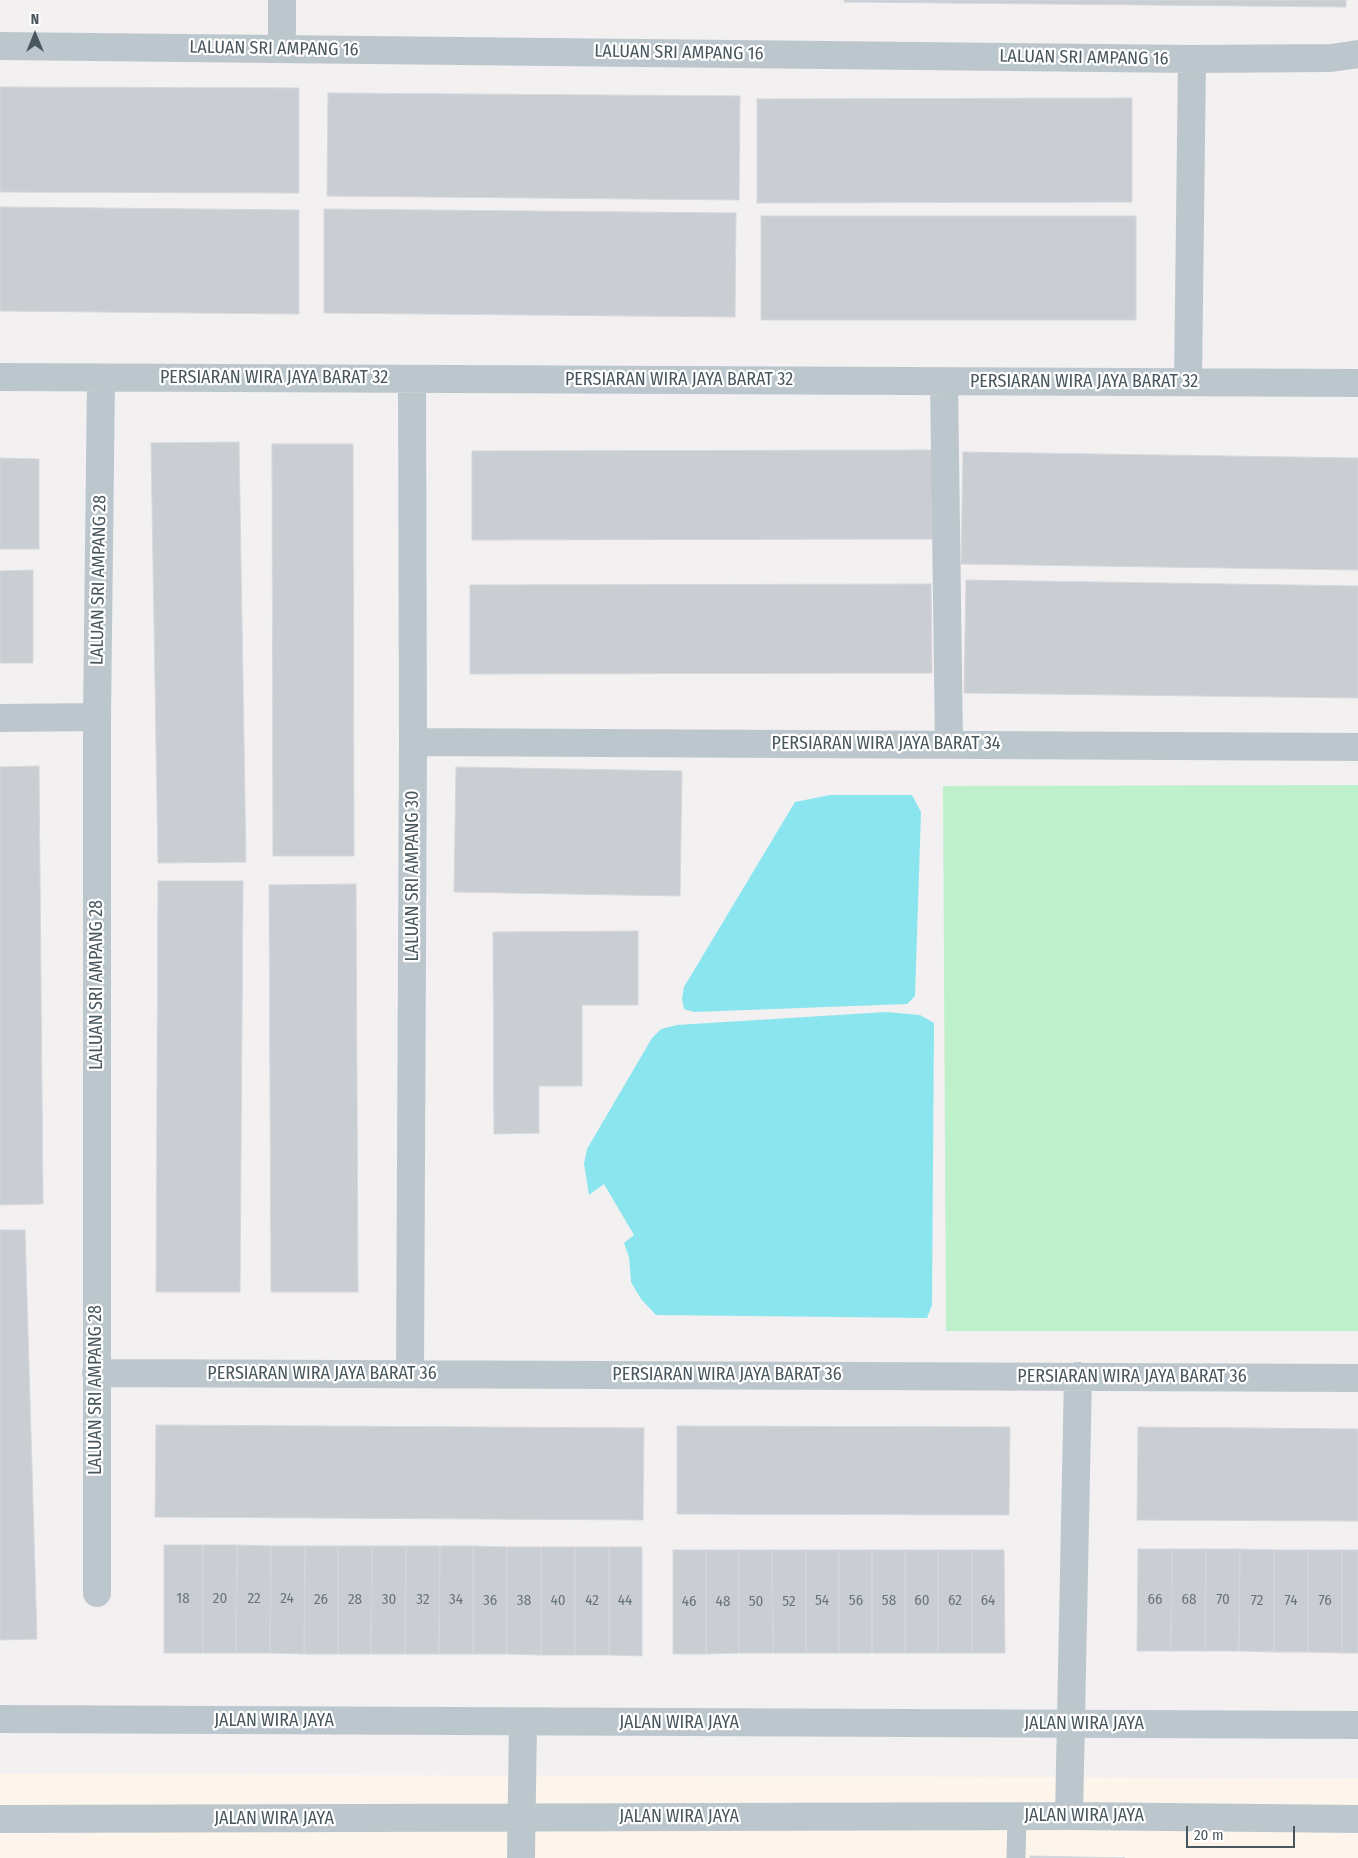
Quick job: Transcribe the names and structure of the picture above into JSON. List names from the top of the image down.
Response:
{
  "streets": {
    "street": [
      "LALUAN SRI AMPANG 16",
      "PERSIARAN WIRA JAYA BARAT 32",
      "LALUAN SRI AMPANG 28",
      "PERSIARAN WIRA JAYA BARAT 34",
      "LALUAN SRI AMPANG 30",
      "PERSIARAN WIRA JAYA BARAT 36",
      "JALAN WIRA JAYA"
    ]
  },
  "crossings": [
    ["PERSIARAN WIRA JAYA BARAT 32", "LALUAN SRI AMPANG 28"],
    ["PERSIARAN WIRA JAYA BARAT 32", "LALUAN SRI AMPANG 30"],
    ["LALUAN SRI AMPANG 28", "PERSIARAN WIRA JAYA BARAT 36"],
    ["PERSIARAN WIRA JAYA BARAT 34", "LALUAN SRI AMPANG 30"],
    ["LALUAN SRI AMPANG 30", "PERSIARAN WIRA JAYA BARAT 36"]
  ],
  "house_numbers": [
    "18",
    "20",
    "22",
    "24",
    "26",
    "28",
    "30",
    "32",
    "34",
    "66",
    "68",
    "70",
    "36",
    "38",
    "40",
    "42",
    "44",
    "54",
    "56",
    "58",
    "60",
    "62",
    "64",
    "72",
    "74",
    "76",
    "46",
    "48",
    "50",
    "52"
  ],
  "scale_bar": "20 m",
  "north": "top"
}
